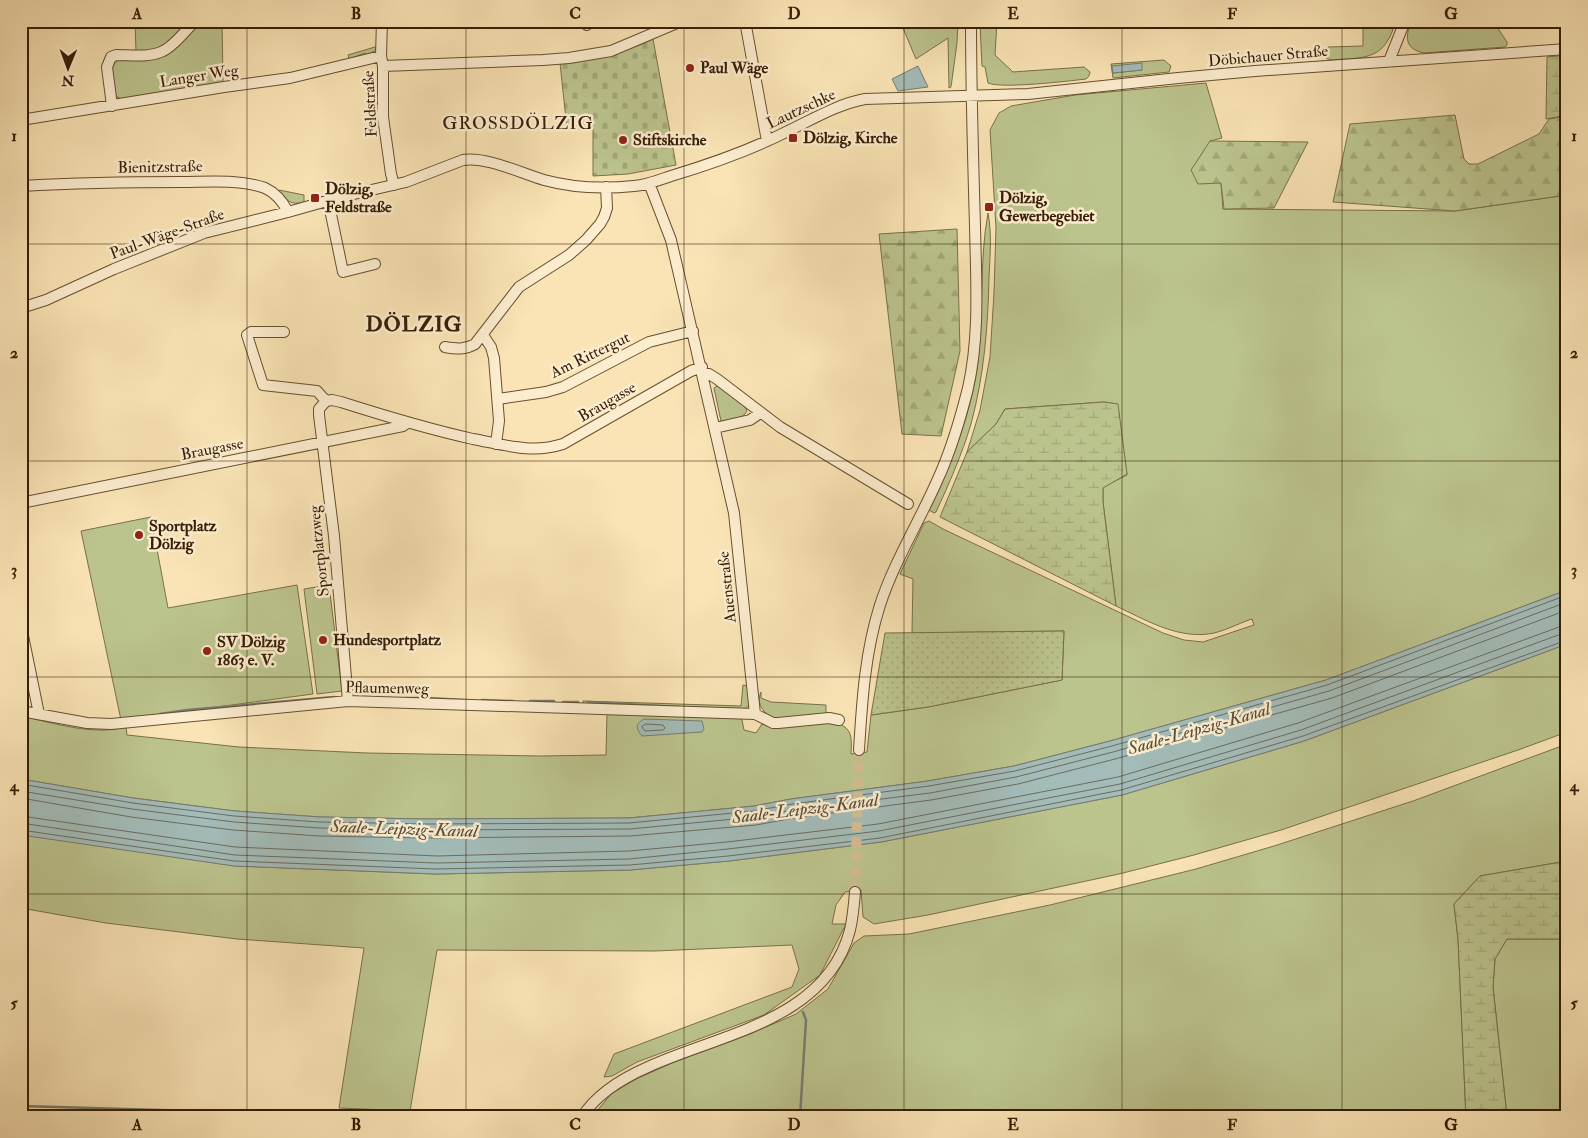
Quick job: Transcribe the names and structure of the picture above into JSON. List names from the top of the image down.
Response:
{
  "streets": {
    "street": [
      "Döbichauer Straße",
      "Langer Weg",
      "Feldstraße",
      "Lautzschke",
      "Bienitzstraße",
      "Paul-Wäge-Straße",
      "Am Rittergut",
      "Braugasse",
      "Sportplatzweg",
      "Auenstraße",
      "Pflaumenweg"
    ]
  },
  "crossings": [
    ["Döbichauer Straße", "Lautzschke"],
    ["Langer Weg", "Feldstraße"],
    ["Feldstraße", "Paul-Wäge-Straße"],
    ["Lautzschke", "Paul-Wäge-Straße"],
    ["Lautzschke", "Auenstraße"],
    ["Bienitzstraße", "Paul-Wäge-Straße"],
    ["Paul-Wäge-Straße", "Auenstraße"],
    ["Am Rittergut", "Auenstraße"],
    ["Braugasse", "Sportplatzweg"],
    ["Braugasse", "Auenstraße"],
    ["Sportplatzweg", "Pflaumenweg"],
    ["Auenstraße", "Pflaumenweg"]
  ],
  "districts": ["GROSSDÖLZIG", "DÖLZIG"],
  "water": ["Saale-Leipzig-Kanal"],
  "places": {
    "other": [
      "Paul Wäge",
      "Stiftskirche",
      "Sportplatz Dölzig",
      "Hundesportplatz",
      "SV Dölzig 1863 e. V."
    ],
    "transit": ["Dölzig, Kirche", "Dölzig, Feldstraße", "Dölzig, Gewerbegebiet"]
  },
  "north": "bottom",
  "grid": {
    "columns": [
      "A",
      "B",
      "C",
      "D",
      "E",
      "F",
      "G"
    ],
    "rows": [
      "1",
      "2",
      "3",
      "4",
      "5"
    ]
  }
}
